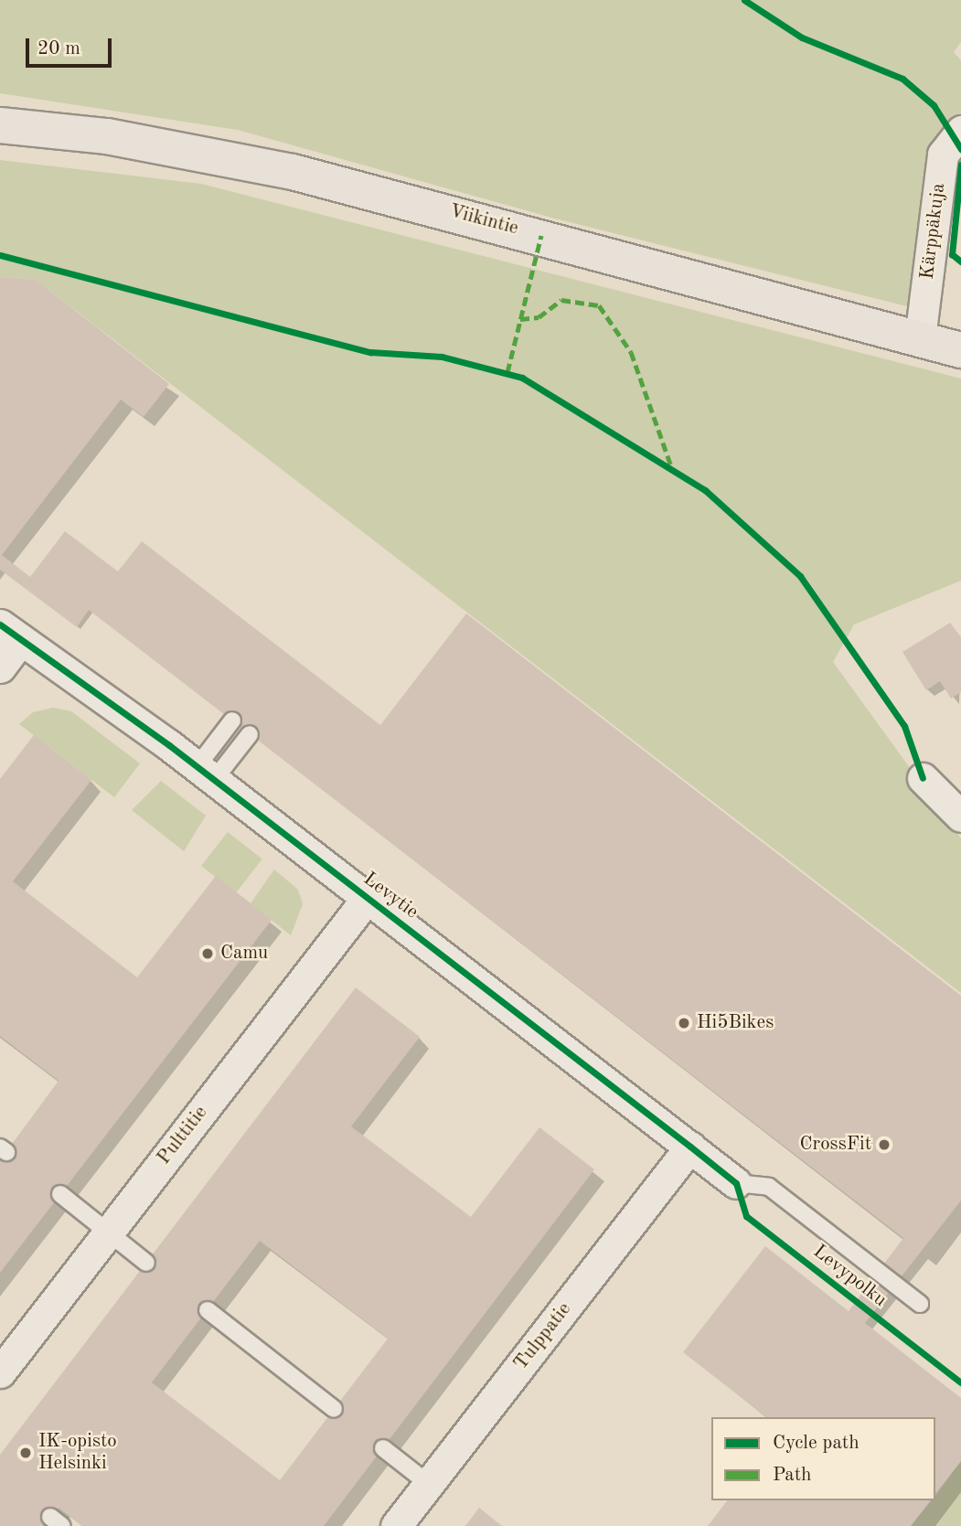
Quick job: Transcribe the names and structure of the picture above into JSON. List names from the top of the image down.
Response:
{
  "streets": {
    "main road": ["Viikintie"],
    "street": [
      "Kärppäkuja",
      "Levytie",
      "Pulttitie",
      "Tulppatie"
    ],
    "cycle path": ["Levypolku"]
  },
  "crossings": [
    ["Viikintie", "Kärppäkuja"],
    ["Levytie", "Pulttitie"],
    ["Levytie", "Tulppatie"]
  ],
  "places": [
    "Camu",
    "Hi5Bikes",
    "CrossFit",
    "IK-opisto Helsinki"
  ],
  "legend": ["Cycle path", "Path"],
  "scale_bar": "20 m"
}
